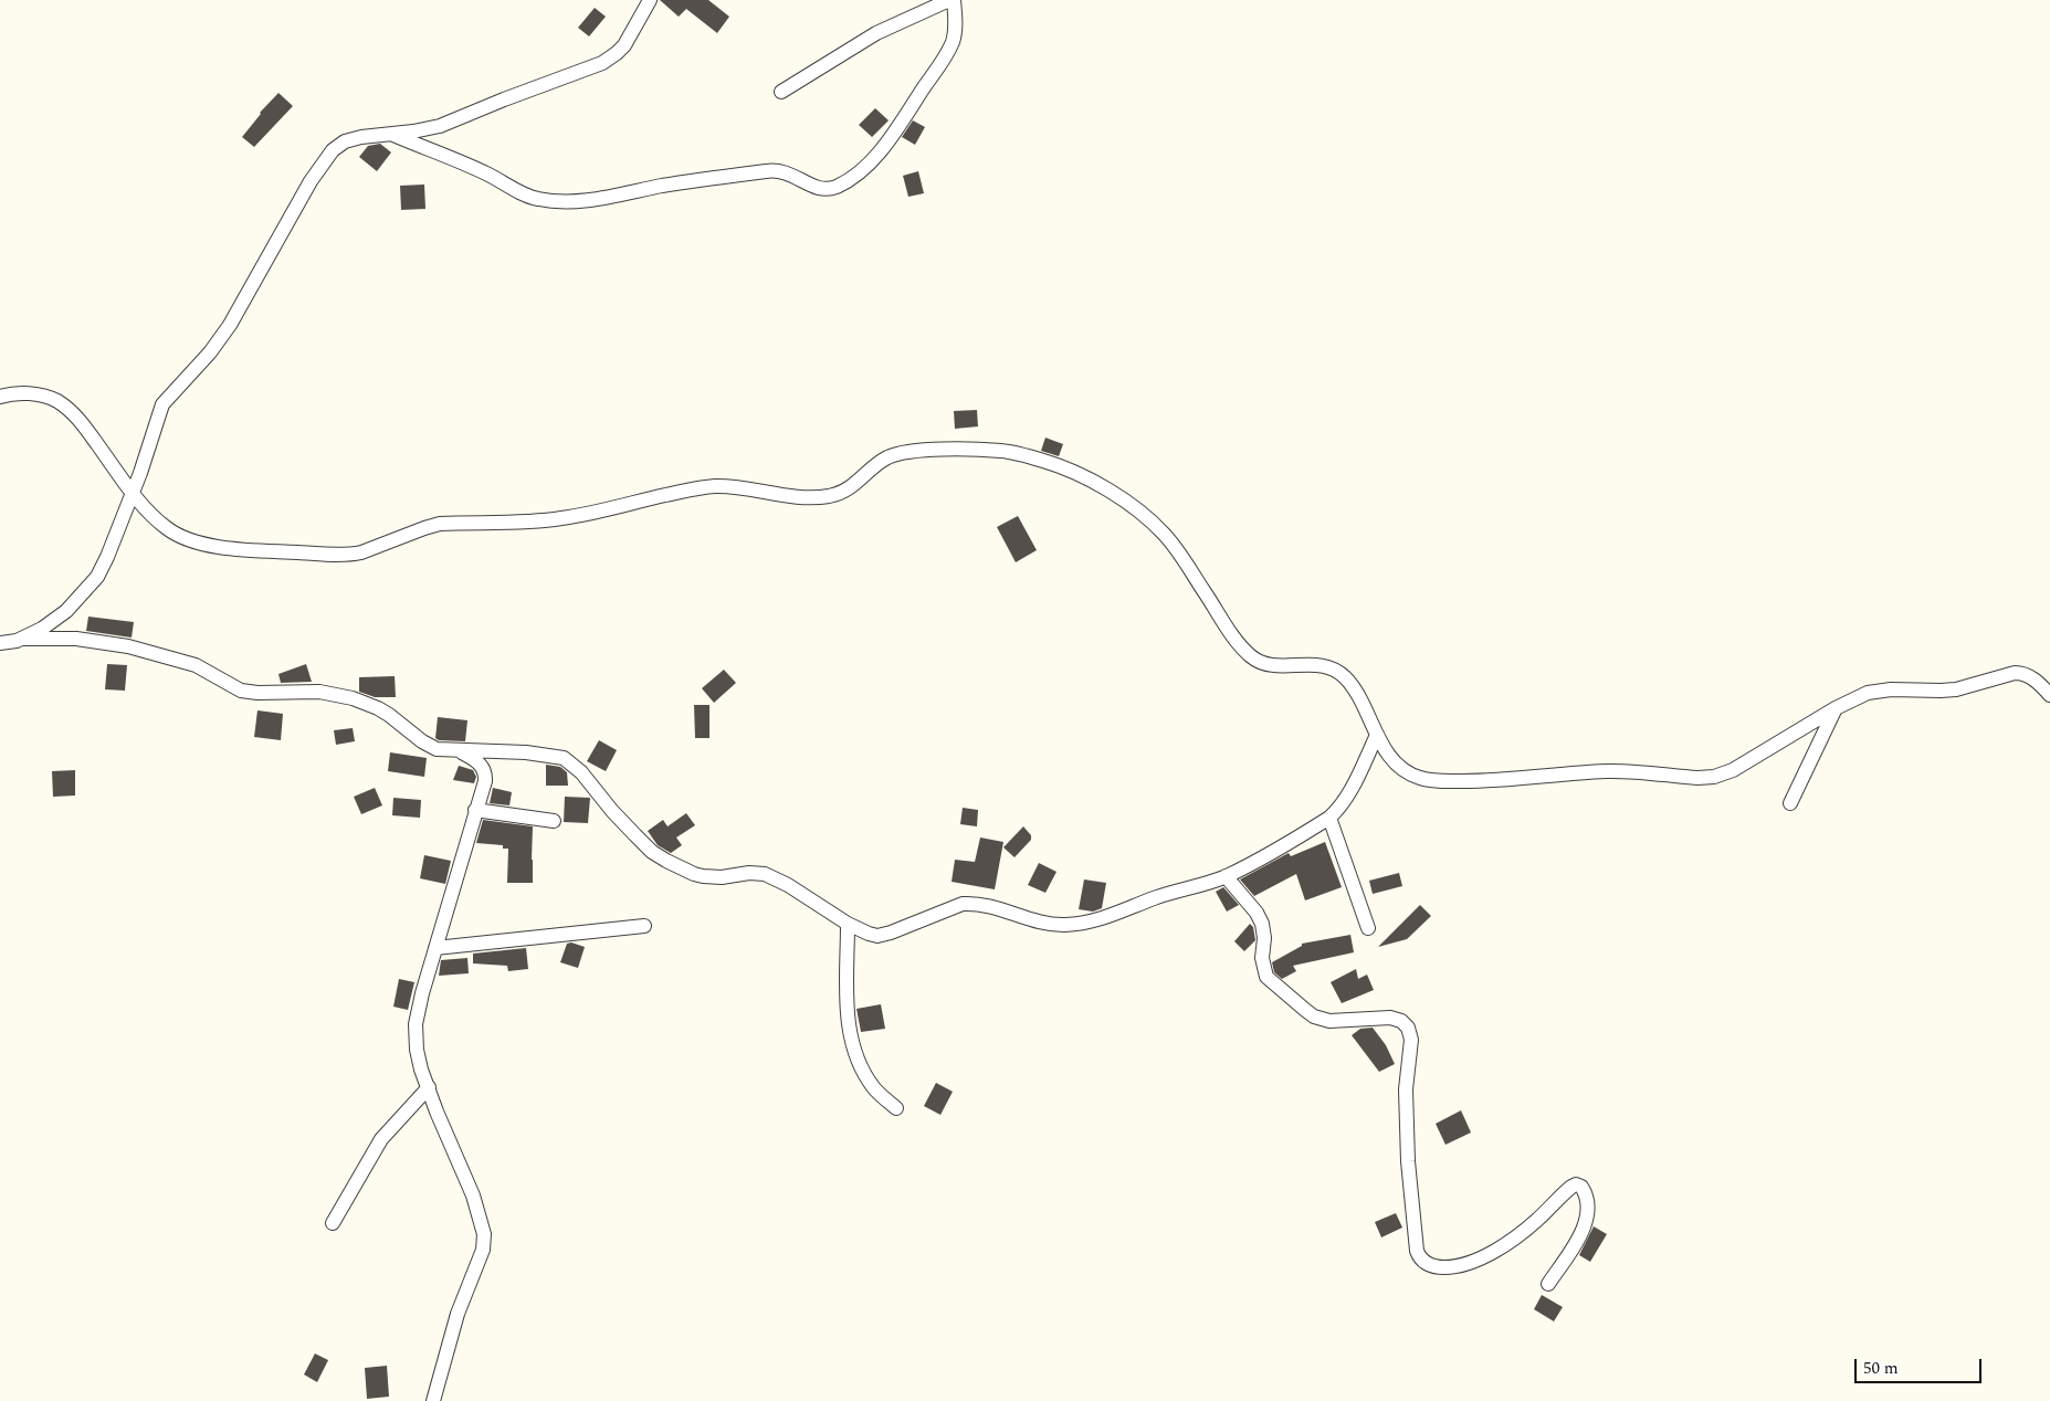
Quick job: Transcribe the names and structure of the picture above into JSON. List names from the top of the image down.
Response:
{
  "scale_bar": "50 m"
}
